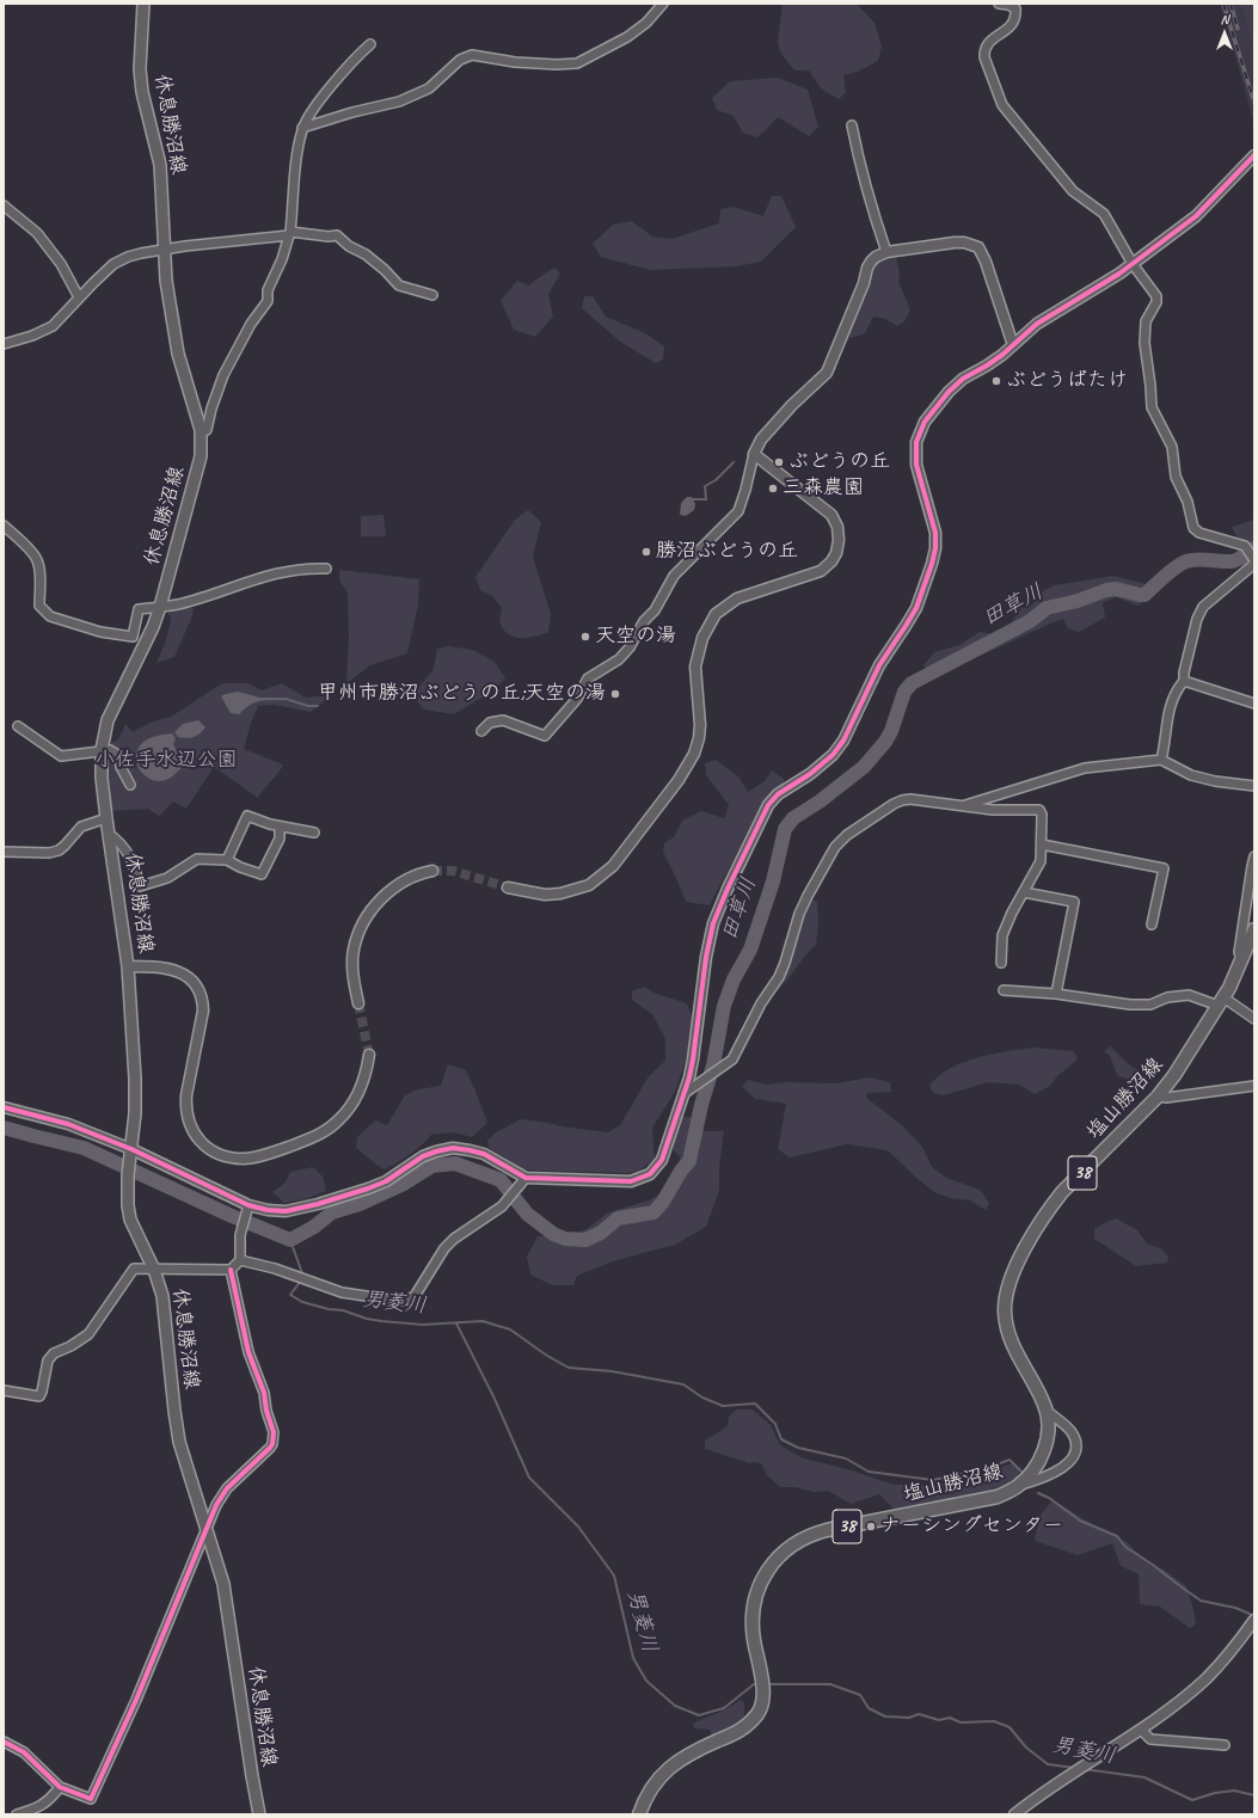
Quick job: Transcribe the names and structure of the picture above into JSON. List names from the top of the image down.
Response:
{
  "streets": {
    "main road": ["休息勝沼線", "塩山勝沼線", "38"]
  },
  "water": ["田草川", "男菱川"],
  "parks": ["小佐手水辺公園"],
  "places": [
    "ぶどうばたけ",
    "ぶどうの丘",
    "三森農園",
    "勝沼ぶどうの丘",
    "天空の湯",
    "甲州市勝沼ぶどうの丘;天空の湯",
    "ナーシングセンター"
  ],
  "north": "top"
}
